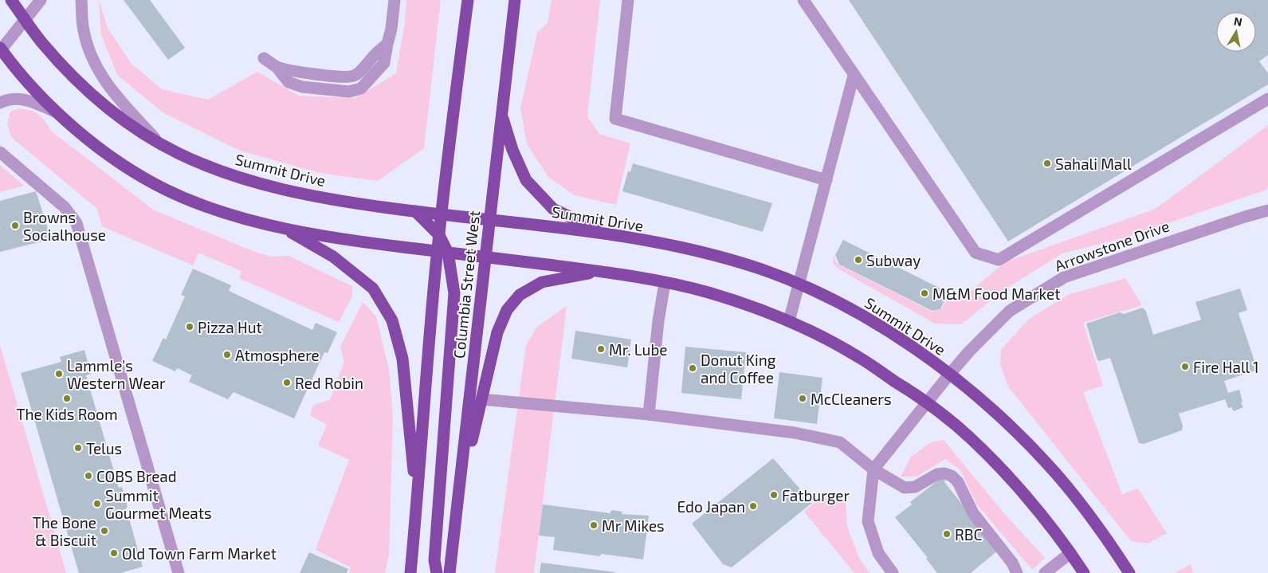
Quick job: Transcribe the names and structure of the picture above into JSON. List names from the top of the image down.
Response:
{
  "streets": {
    "main road": ["Summit Drive", "Columbia Street West"],
    "street": ["Arrowstone Drive"]
  },
  "crossings": [
    ["Summit Drive", "Arrowstone Drive"],
    ["Summit Drive", "Columbia Street West"]
  ],
  "places": [
    "Sahali Mall",
    "Browns Socialhouse",
    "Subway",
    "M&M Food Market",
    "Pizza Hut",
    "Mr. Lube",
    "Atmosphere",
    "Fire Hall 1",
    "Donut King and Coffee",
    "Lammle's Western Wear",
    "Red Robin",
    "The Kids Room",
    "McCleaners",
    "Telus",
    "COBS Bread",
    "Fatburger",
    "Summit Gourmet Meats",
    "Edo Japan",
    "Mr Mikes",
    "The Bone & Biscuit",
    "RBC",
    "Old Town Farm Market"
  ],
  "north": "top"
}
